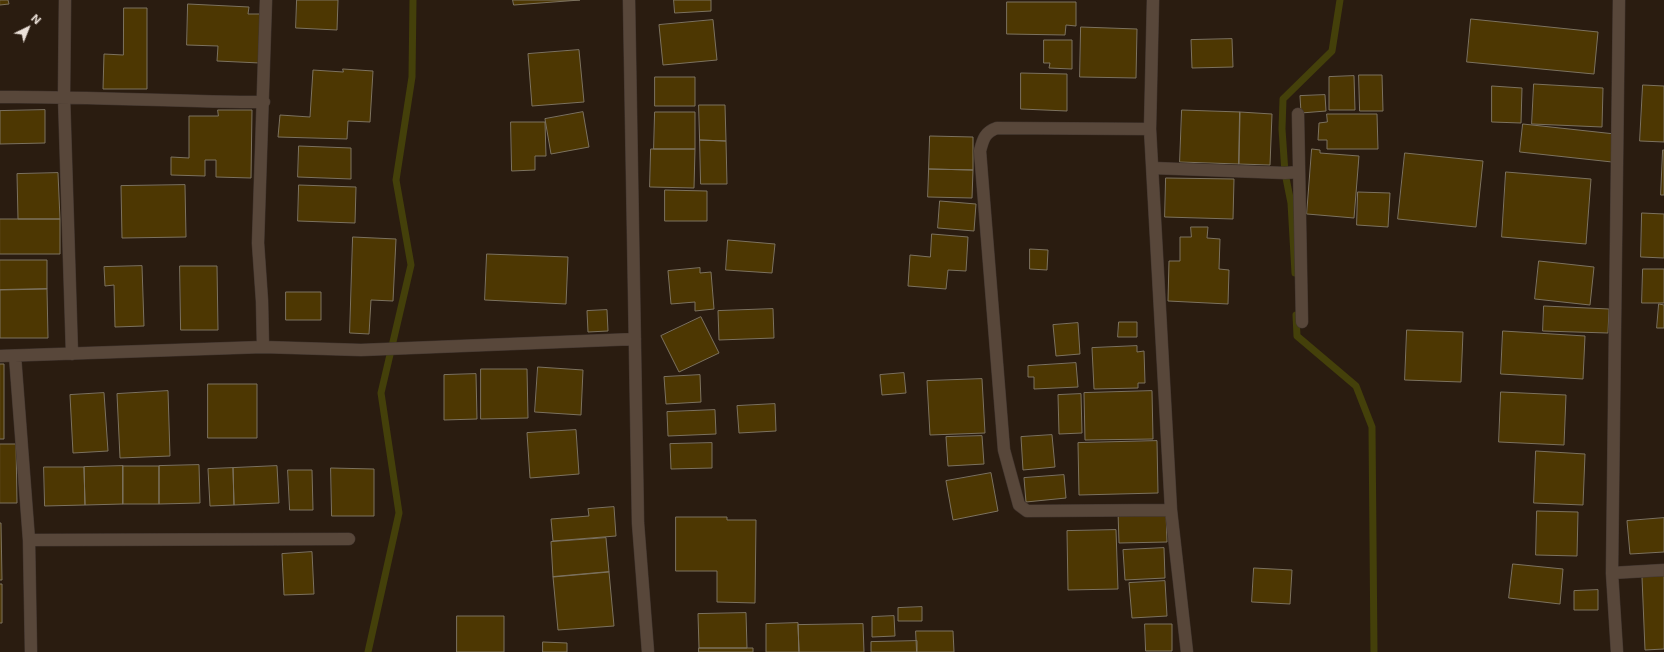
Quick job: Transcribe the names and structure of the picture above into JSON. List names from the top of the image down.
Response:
{
  "north": "top right"
}
